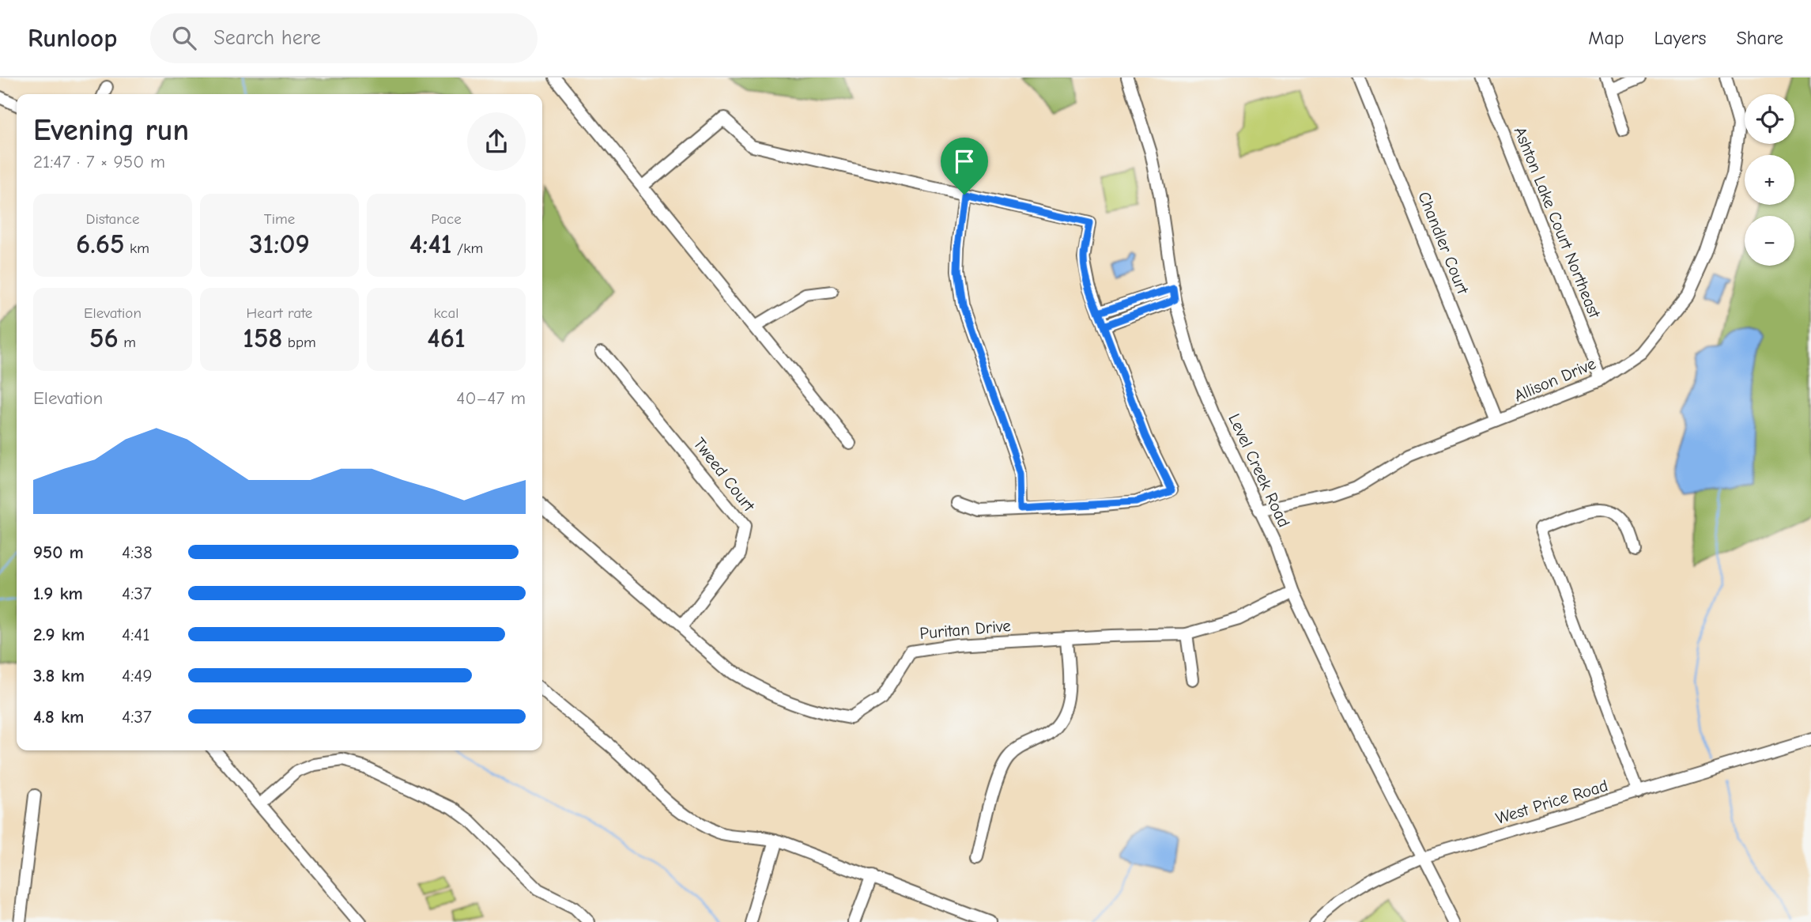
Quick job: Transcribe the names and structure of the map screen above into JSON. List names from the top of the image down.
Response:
{
  "streets": {
    "street": [
      "Ashton Lake Court Northeast",
      "Chandler Court",
      "Allison Drive",
      "Level Creek Road",
      "Tweed Court",
      "Puritan Drive",
      "West Price Road"
    ]
  },
  "crossings": [
    ["Ashton Lake Court Northeast", "Allison Drive"],
    ["Chandler Court", "Allison Drive"],
    ["Allison Drive", "Level Creek Road"],
    ["Level Creek Road", "Puritan Drive"],
    ["Level Creek Road", "West Price Road"],
    ["Tweed Court", "Puritan Drive"]
  ],
  "page": {
    "header": "Runloop",
    "search": "Search here",
    "nav": ["Map", "Layers", "Share"],
    "map_buttons": ["+", "−"],
    "heading": ["Evening run", "21:47 · 7 × 950 m"],
    "stats": [
      ["Distance", "6.65 km"],
      ["Time", "31:09"],
      ["Pace", "4:41 /km"],
      ["Elevation", "56 m"],
      ["Heart rate", "158 bpm"],
      ["kcal", "461"]
    ],
    "chart": ["Elevation", "40–47 m"],
    "list": [
      {
        "name": "950 m",
        "note": "4:38"
      },
      {
        "name": "1.9 km",
        "note": "4:37"
      },
      {
        "name": "2.9 km",
        "note": "4:41"
      },
      {
        "name": "3.8 km",
        "note": "4:49"
      },
      {
        "name": "4.8 km",
        "note": "4:37"
      }
    ]
  }
}
